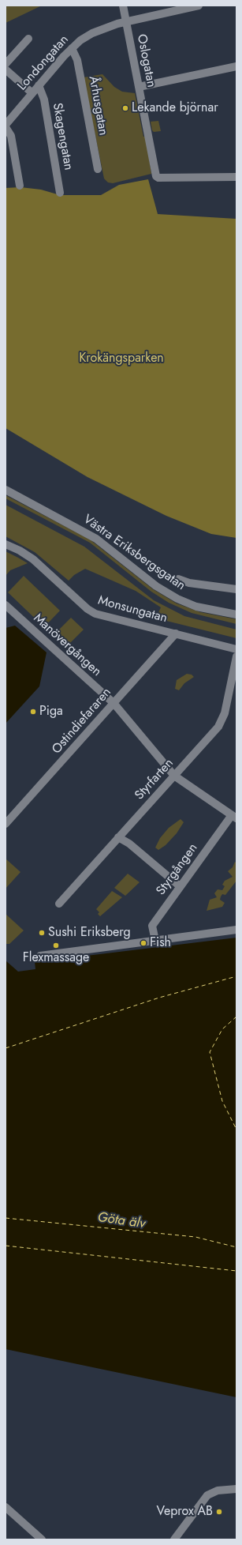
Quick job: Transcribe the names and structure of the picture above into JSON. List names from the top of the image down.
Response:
{
  "streets": {
    "street": [
      "Oslogatan",
      "Londongatan",
      "Århusgatan",
      "Skagengatan",
      "Västra Eriksbergsgatan",
      "Monsungatan",
      "Manövergången",
      "Ostindiefararen",
      "Styrfarten",
      "Styrgången"
    ]
  },
  "crossings": [
    ["Oslogatan", "Londongatan"],
    ["Londongatan", "Århusgatan"],
    ["Londongatan", "Skagengatan"],
    ["Monsungatan", "Ostindiefararen"],
    ["Manövergången", "Ostindiefararen"],
    ["Manövergången", "Styrfarten"],
    ["Manövergången", "Styrgången"]
  ],
  "water": ["Göta älv"],
  "parks": ["Krokängsparken"],
  "places": [
    "Lekande björnar",
    "Piga",
    "Sushi Eriksberg",
    "Fish",
    "Flexmassage",
    "Veprox AB"
  ]
}
